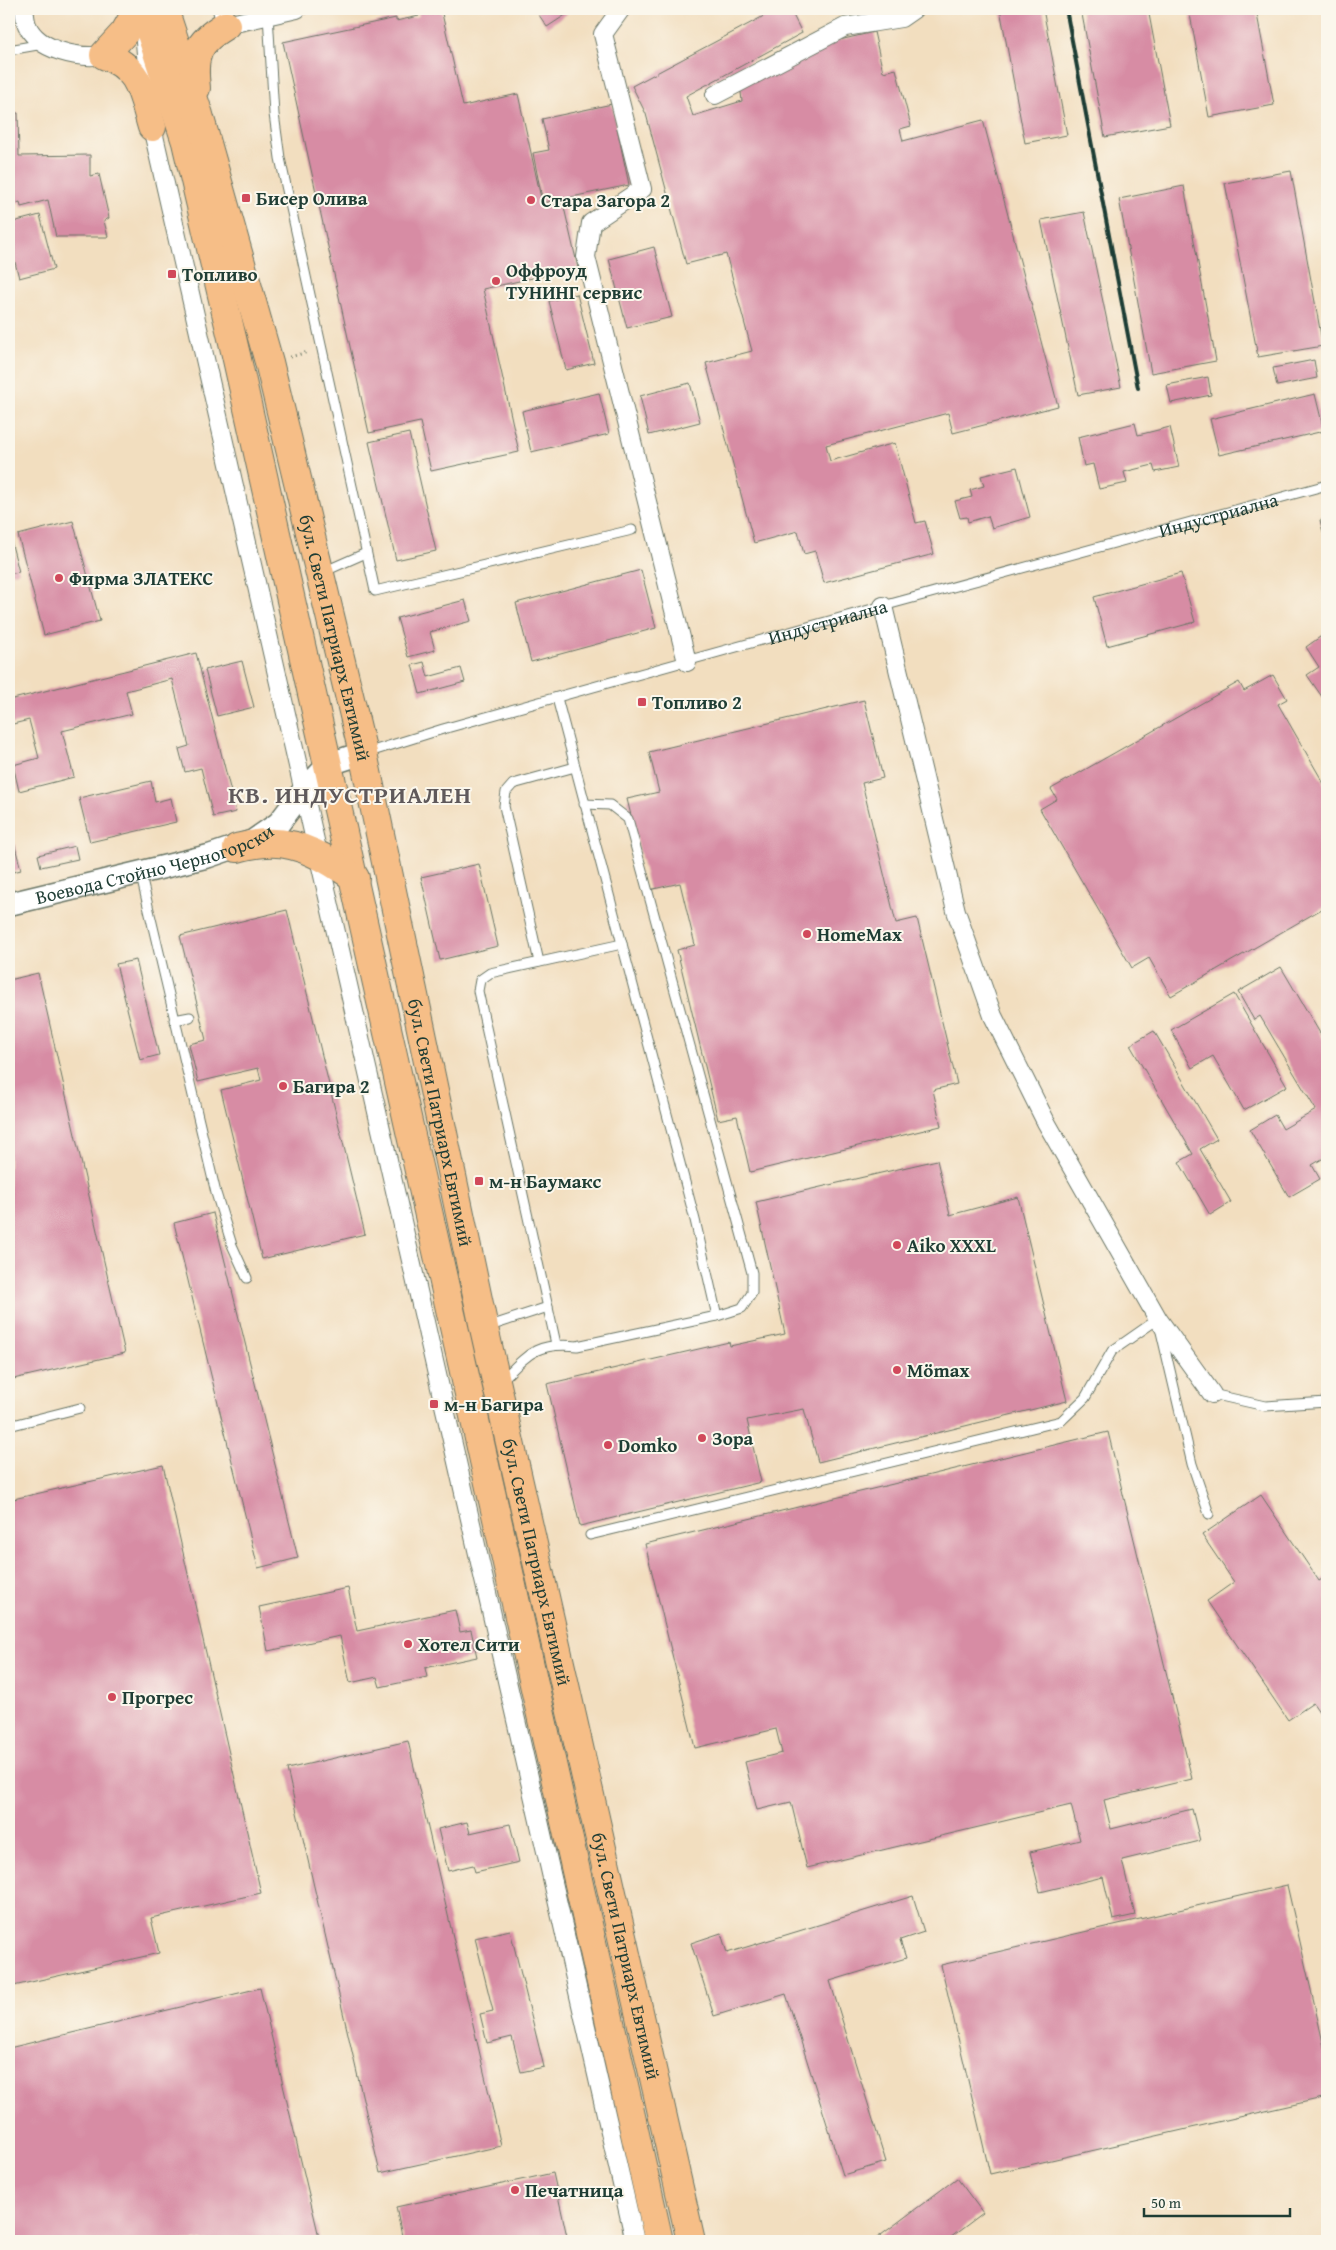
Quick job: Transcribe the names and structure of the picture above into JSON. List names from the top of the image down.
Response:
{
  "streets": {
    "main road": ["бул. Свети Патриарх Евтимий"],
    "street": ["Индустриална", "Воевода Стойно Черногорски"]
  },
  "crossings": [
    ["Индустриална", "бул. Свети Патриарх Евтимий"],
    ["Индустриална", "Воевода Стойно Черногорски"],
    ["бул. Свети Патриарх Евтимий", "Воевода Стойно Черногорски"]
  ],
  "districts": ["КВ. ИНДУСТРИАЛЕН"],
  "places": {
    "transit": [
      "Бисер Олива",
      "Топливо",
      "Топливо 2",
      "м-н Баумакс",
      "м-н Багира"
    ],
    "other": [
      "Стара Загора 2",
      "Оффроуд ТУНИНГ сервис",
      "Фирма ЗЛАТЕКС",
      "HomeMax",
      "Багира 2",
      "Aiko XXXL",
      "Mömax",
      "Зора",
      "Domko",
      "Хотел Сити",
      "Прогрес",
      "Печатница"
    ]
  },
  "scale_bar": "50 m"
}
